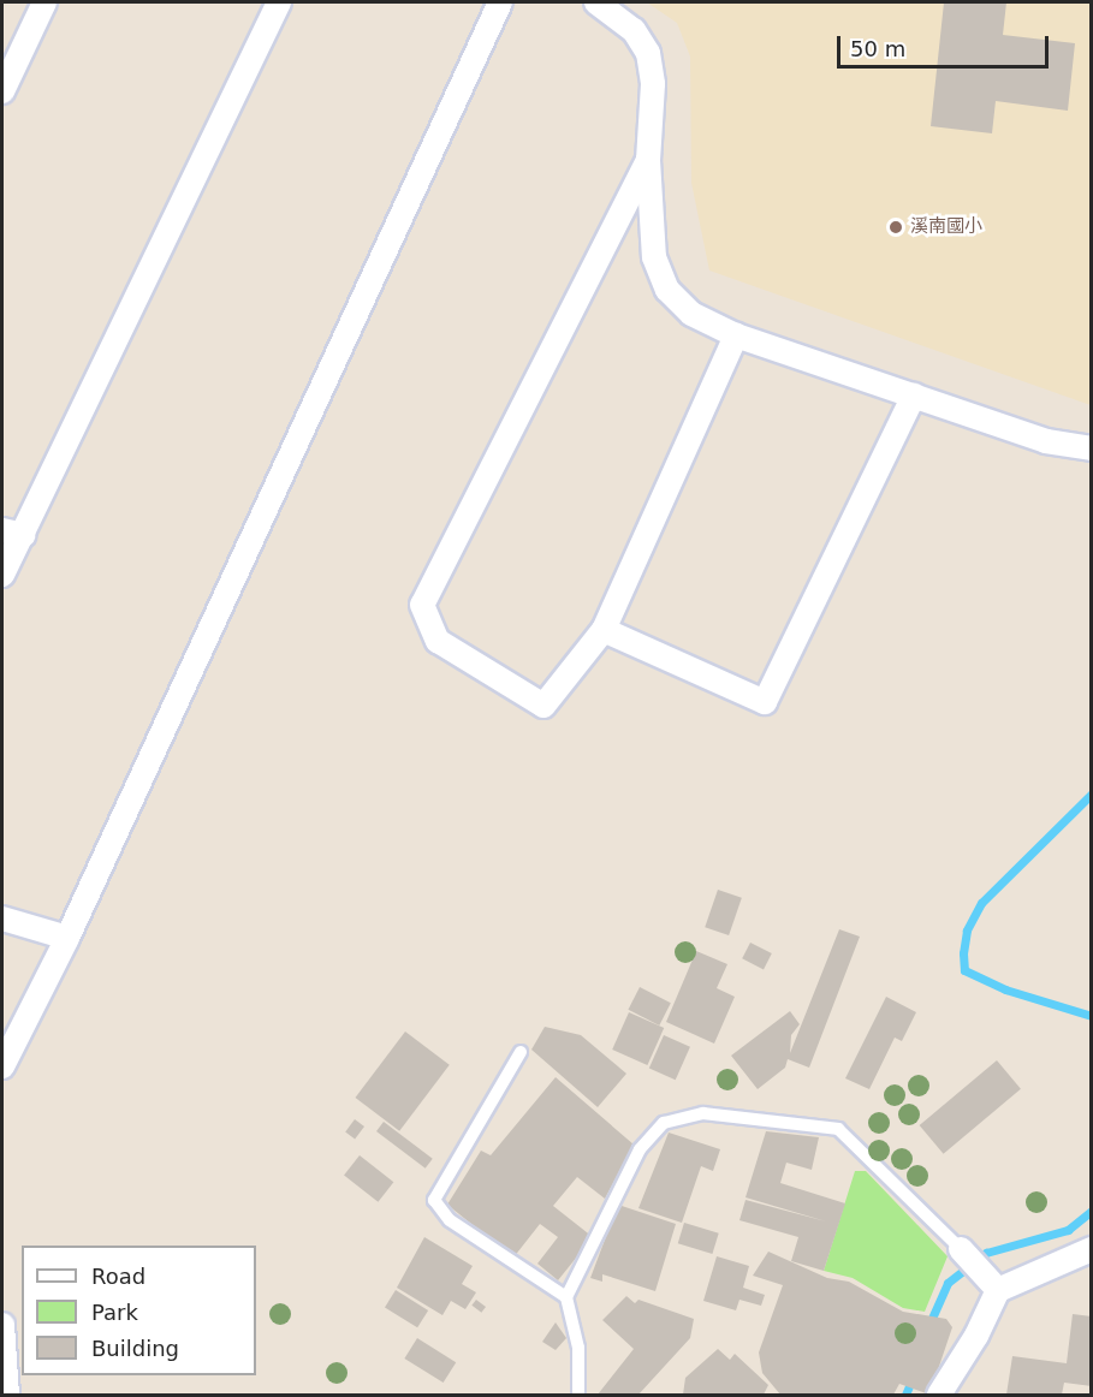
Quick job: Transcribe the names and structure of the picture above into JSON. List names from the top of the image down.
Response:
{
  "places": ["溪南國小"],
  "legend": ["Road", "Park", "Building"],
  "scale_bar": "50 m"
}
